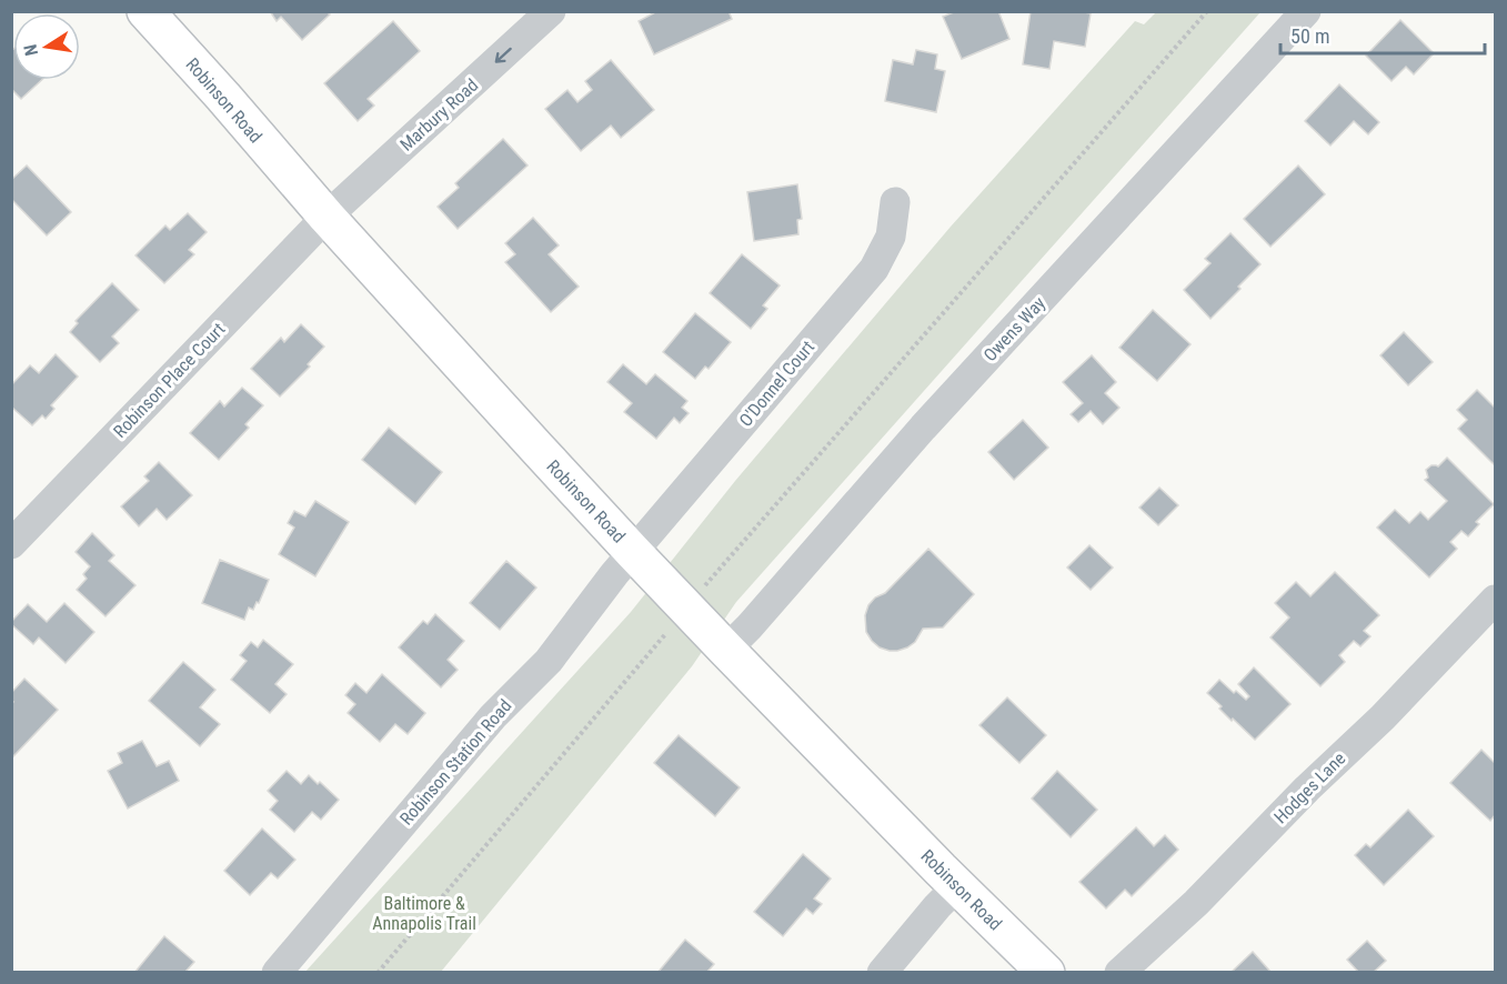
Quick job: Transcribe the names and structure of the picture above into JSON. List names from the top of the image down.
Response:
{
  "streets": {
    "main road": ["Robinson Road"],
    "street": [
      "Marbury Road",
      "Owens Way",
      "Robinson Place Court",
      "O'Donnel Court",
      "Robinson Station Road",
      "Hodges Lane"
    ]
  },
  "crossings": [
    ["Robinson Road", "Marbury Road"],
    ["Robinson Road", "Owens Way"],
    ["Robinson Road", "Robinson Place Court"],
    ["Robinson Road", "O'Donnel Court"],
    ["Robinson Road", "Robinson Station Road"],
    ["Marbury Road", "Robinson Place Court"],
    ["O'Donnel Court", "Robinson Station Road"]
  ],
  "one_way": ["Marbury Road"],
  "parks": ["Baltimore & Annapolis Trail"],
  "scale_bar": "50 m",
  "north": "left"
}
